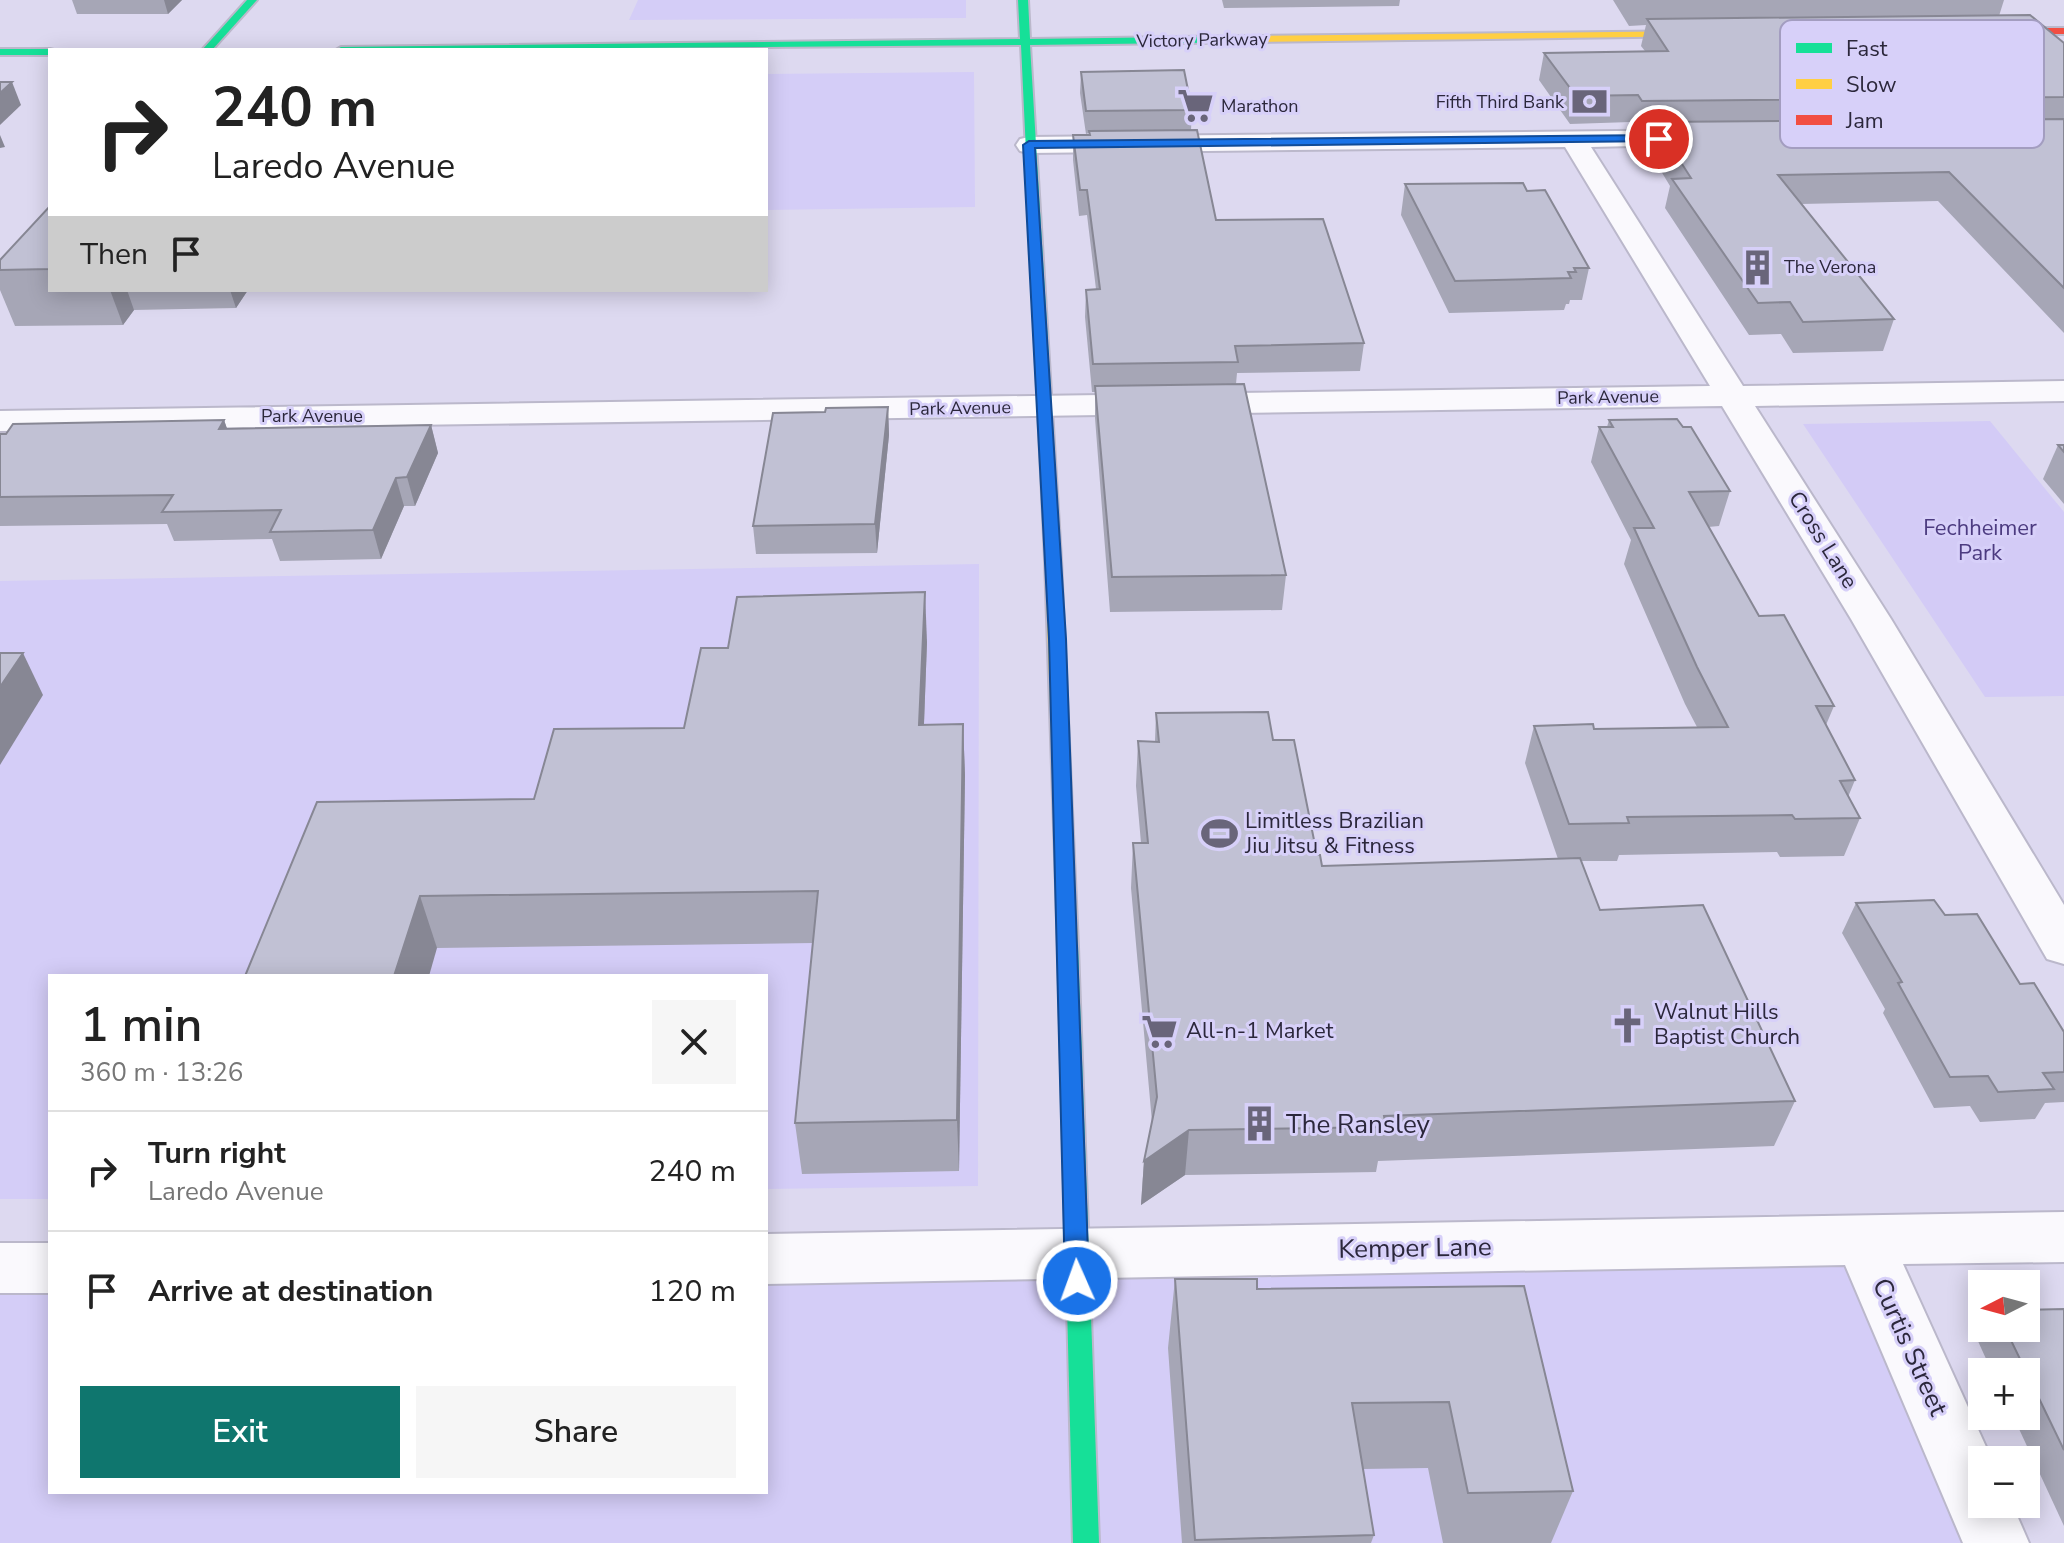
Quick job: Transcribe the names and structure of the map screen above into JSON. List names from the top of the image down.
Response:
{
  "streets": {
    "street": [
      "Victory Parkway",
      "Park Avenue",
      "Cross Lane",
      "Kemper Lane",
      "Curtis Street"
    ]
  },
  "crossings": [
    ["Park Avenue", "Cross Lane"],
    ["Kemper Lane", "Curtis Street"]
  ],
  "parks": ["Fechheimer Park"],
  "places": {
    "bank": ["Fifth Third Bank"],
    "supermarket": ["Marathon", "All-n-1 Market"],
    "building": ["The Verona", "The Ransley"],
    "sports": ["Limitless Brazilian Jiu Jitsu & Fitness"],
    "church": ["Walnut Hills Baptist Church"]
  },
  "legend": ["Fast", "Slow", "Jam"],
  "north": "left",
  "page": {
    "turn": ["240 m", "Laredo Avenue"],
    "then": "Then",
    "heading": ["1 min", "360 m · 13:26"],
    "list": [
      {
        "name": "Turn right",
        "note": "Laredo Avenue",
        "value": "240 m"
      },
      {
        "name": "Arrive at destination",
        "value": "120 m"
      }
    ],
    "map_buttons": ["+", "−"],
    "buttons": ["Exit", "Share"]
  }
}
